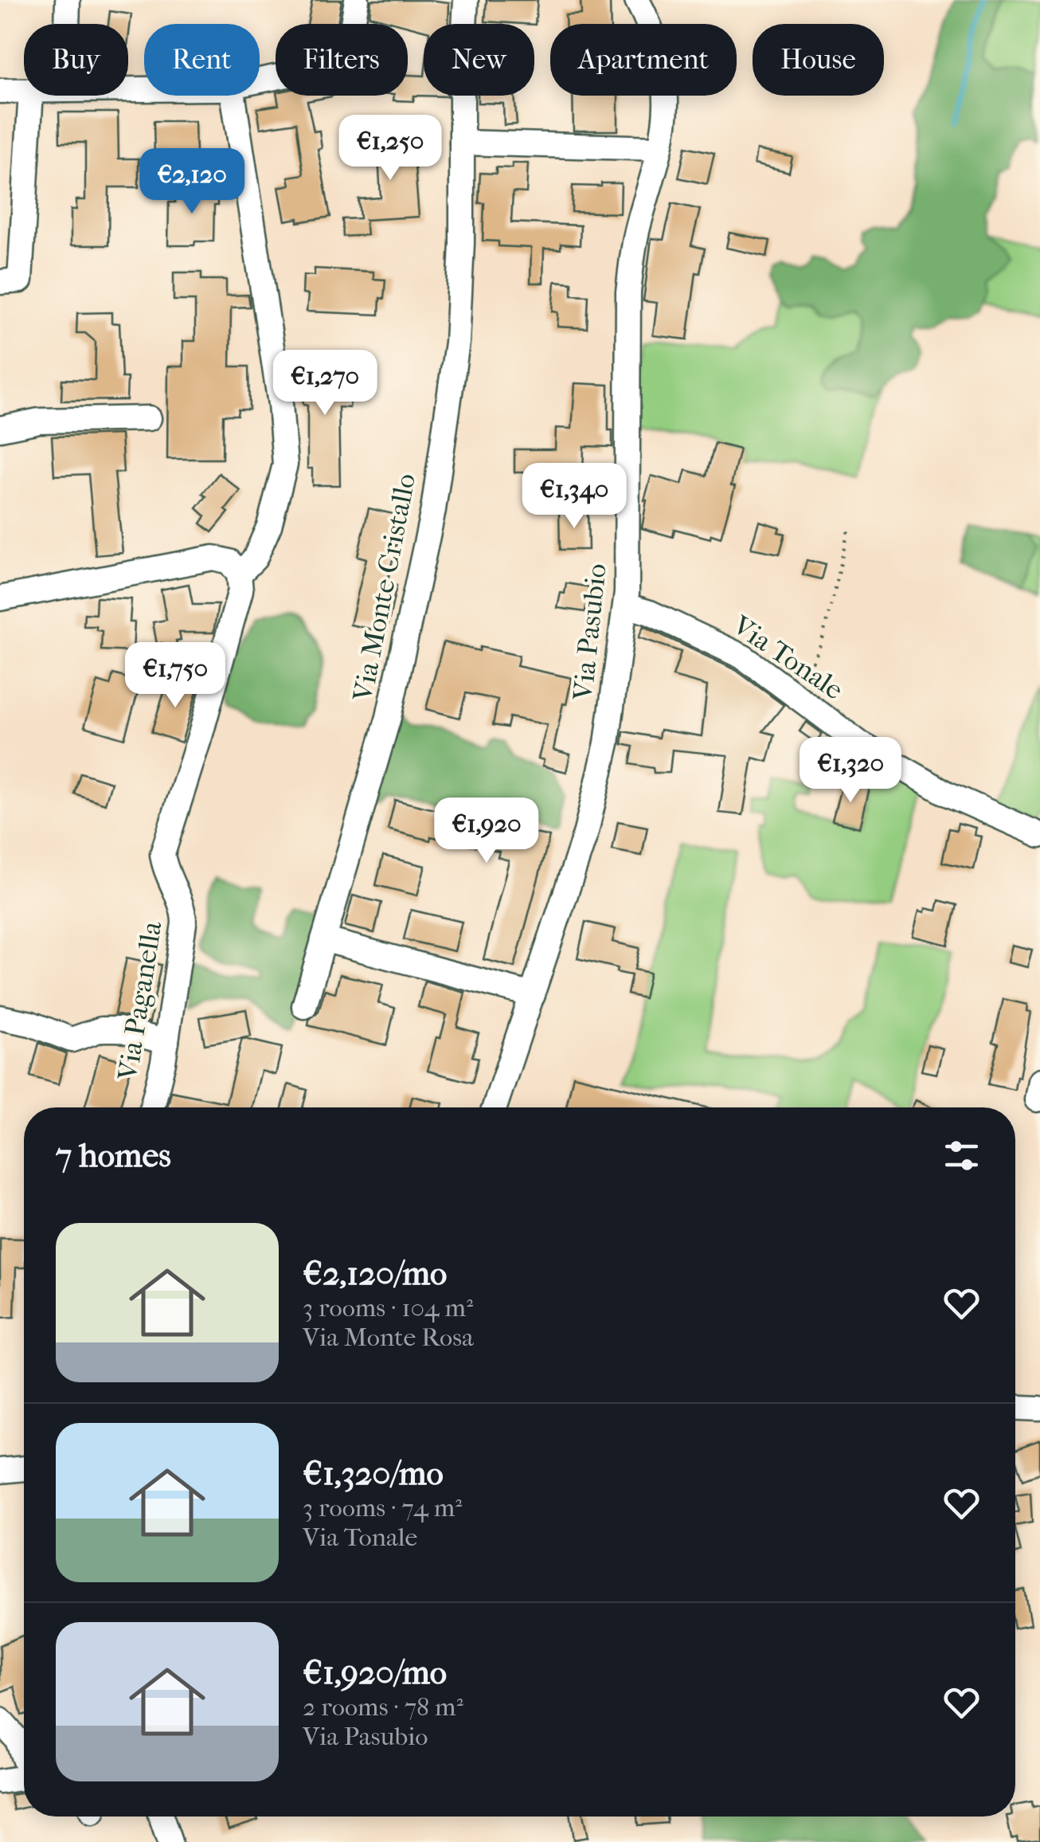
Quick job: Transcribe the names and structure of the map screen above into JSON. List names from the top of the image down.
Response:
{
  "streets": {
    "street": [
      "Via Monte Cristallo",
      "Via Pasubio",
      "Via Tonale",
      "Via Paganella"
    ]
  },
  "crossings": [
    ["Via Pasubio", "Via Tonale"]
  ],
  "page": {
    "chip": [
      "Buy",
      "Rent",
      "Filters",
      "New",
      "Apartment",
      "House"
    ],
    "price": [
      "€1,250",
      "€2,120",
      "€1,270",
      "€1,340",
      "€1,750",
      "€1,320",
      "€1,920"
    ],
    "heading": "7 homes",
    "list": [
      {
        "name": "€2,120/mo",
        "note": "3 rooms · 104 m² · Via Monte Rosa"
      },
      {
        "name": "€1,320/mo",
        "note": "3 rooms · 74 m² · Via Tonale"
      },
      {
        "name": "€1,920/mo",
        "note": "2 rooms · 78 m² · Via Pasubio"
      }
    ]
  }
}
